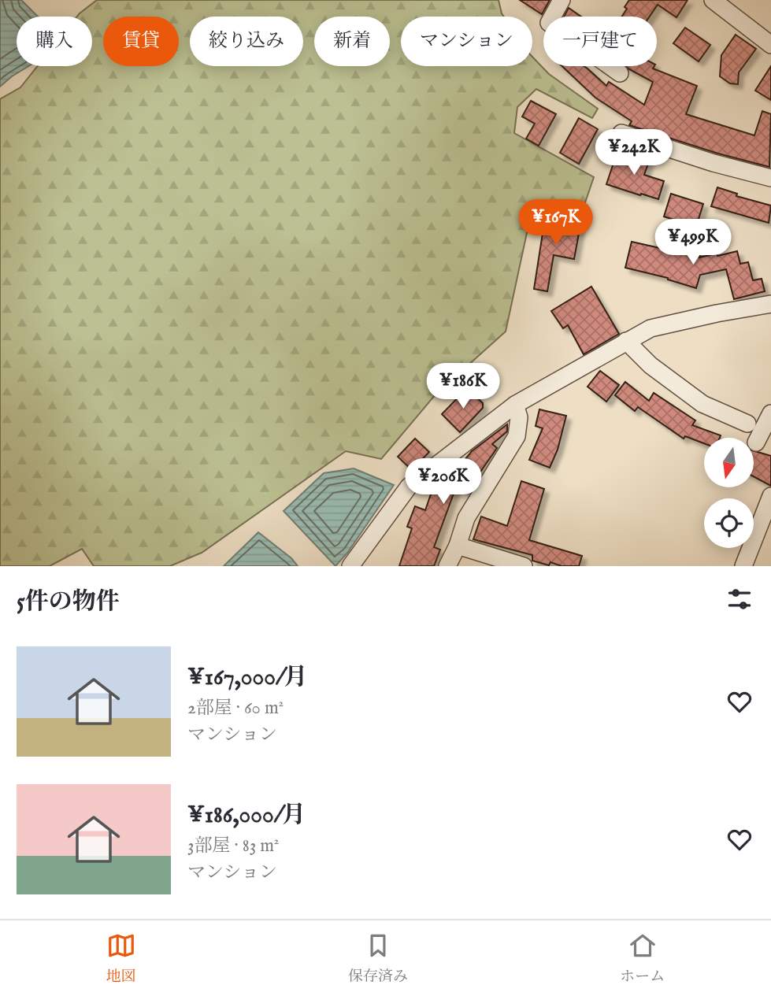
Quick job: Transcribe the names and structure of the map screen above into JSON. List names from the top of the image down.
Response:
{
  "north": "bottom",
  "page": {
    "chip": [
      "購入",
      "賃貸",
      "絞り込み",
      "新着",
      "マンション",
      "一戸建て"
    ],
    "price": [
      "¥242K",
      "¥167K",
      "¥499K",
      "¥186K",
      "¥206K"
    ],
    "heading": "5件の物件",
    "list": [
      {
        "name": "¥167,000/月",
        "note": "2部屋 · 60 m² · マンション"
      },
      {
        "name": "¥186,000/月",
        "note": "3部屋 · 83 m² · マンション"
      }
    ],
    "tabs": ["地図", "保存済み", "ホーム"]
  }
}
